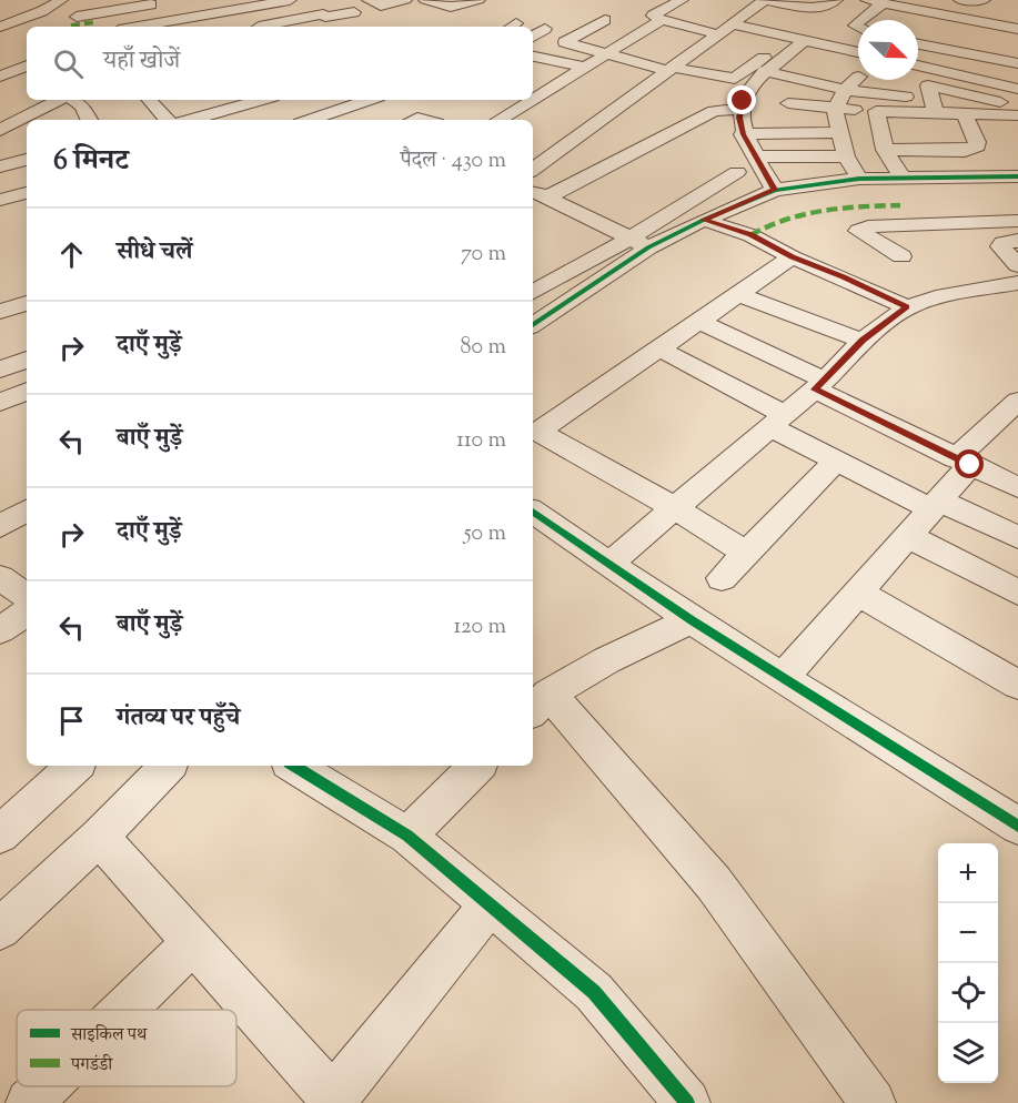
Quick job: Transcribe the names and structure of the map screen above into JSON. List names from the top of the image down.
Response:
{
  "legend": ["साइकिल पथ", "पगडंडी"],
  "north": "bottom right",
  "page": {
    "search": "यहाँ खोजें",
    "heading": ["6 मिनट", "पैदल · 430 m"],
    "list": [
      ["सीधे चलें", "70 m"],
      ["दाएँ मुड़ें", "80 m"],
      ["बाएँ मुड़ें", "110 m"],
      ["दाएँ मुड़ें", "50 m"],
      ["बाएँ मुड़ें", "120 m"],
      "गंतव्य पर पहुँचे"
    ],
    "map_buttons": ["+", "−"]
  }
}
